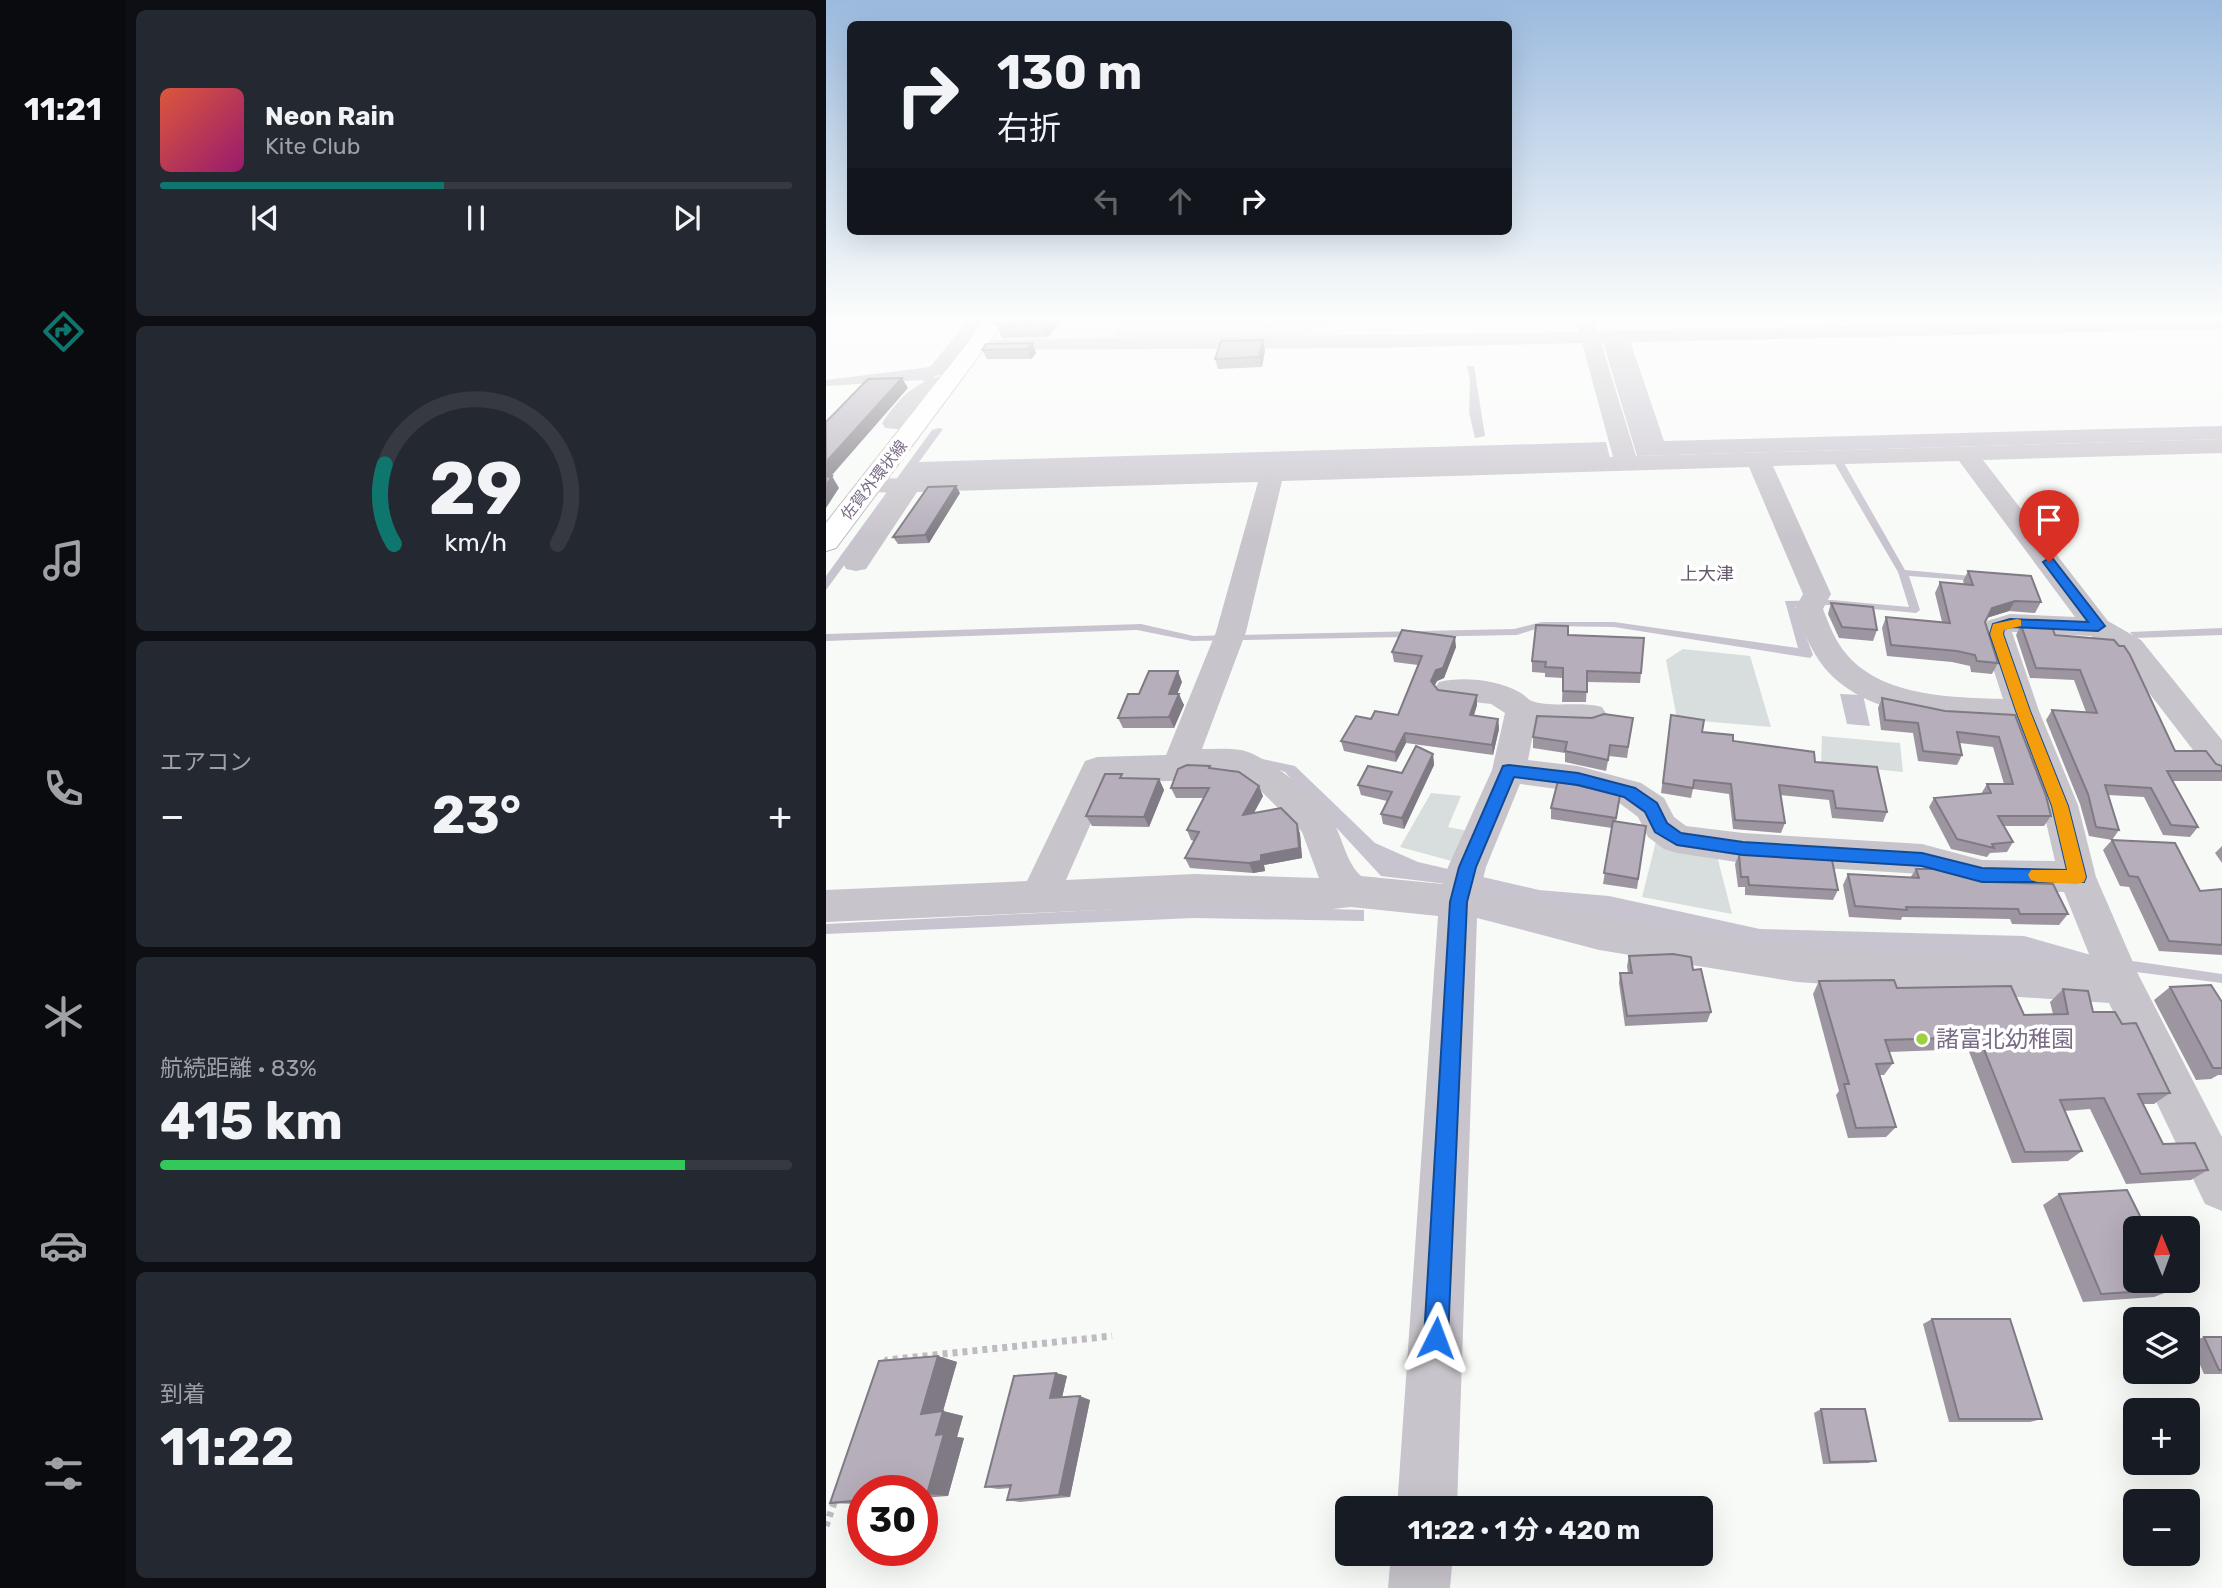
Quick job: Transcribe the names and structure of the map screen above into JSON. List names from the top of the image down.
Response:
{
  "streets": {
    "main road": ["佐賀外環状線"]
  },
  "districts": ["上大津"],
  "places": ["諸富北幼稚園"],
  "north": "top",
  "page": {
    "tabs": "11:21",
    "turn": ["130 m", "右折"],
    "song": ["Neon Rain", "Kite Club"],
    "tile": [
      "エアコン",
      ["航続距離 · 83%", "415 km"],
      ["到着", "11:22"]
    ],
    "heat": ["−", "23°", "+"],
    "map_buttons": ["+", "−"],
    "limit": "30",
    "trip": "11:22 · 1 分 · 420 m",
    "gauge": ["29", "km/h"]
  }
}
